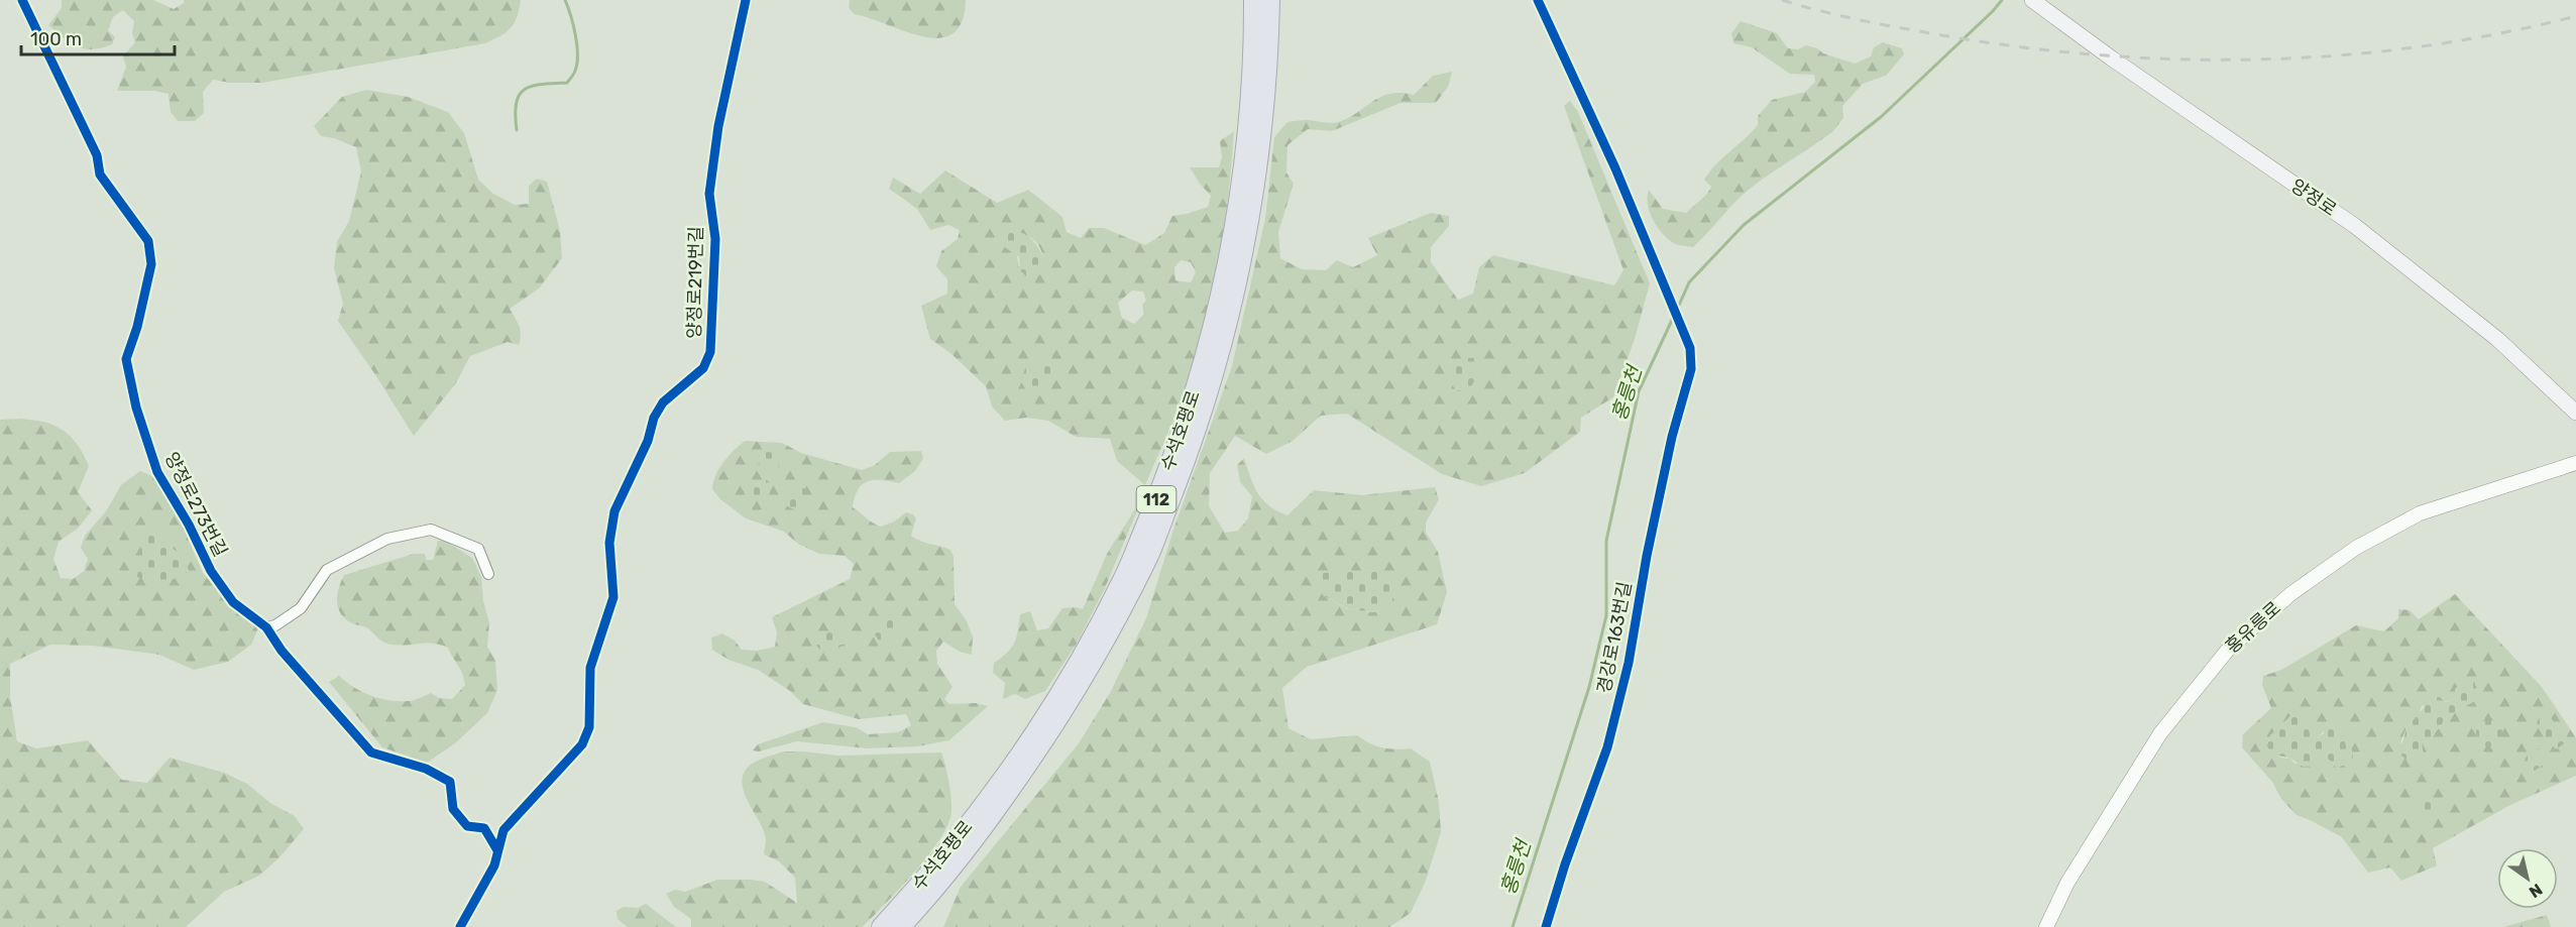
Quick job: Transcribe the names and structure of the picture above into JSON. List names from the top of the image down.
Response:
{
  "streets": {
    "highway": ["수석호평로", "112"],
    "main road": ["양정로"],
    "street": [
      "양정로219번길",
      "양정로273번길",
      "홍유릉로",
      "경강로163번길"
    ]
  },
  "crossings": [
    ["양정로219번길", "양정로273번길"]
  ],
  "water": ["홍릉천"],
  "scale_bar": "100 m",
  "north": "bottom right"
}
